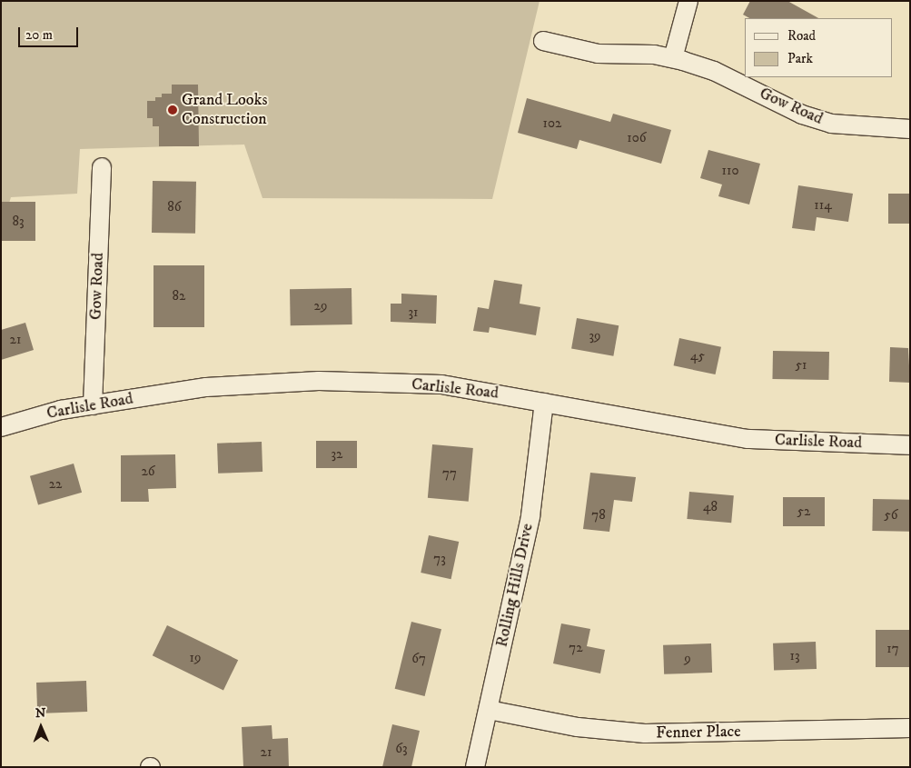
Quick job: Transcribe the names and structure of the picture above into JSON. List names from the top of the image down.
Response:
{
  "streets": {
    "street": [
      "Gow Road",
      "Carlisle Road",
      "Rolling Hills Drive",
      "Fenner Place"
    ]
  },
  "crossings": [
    ["Gow Road", "Carlisle Road"],
    ["Carlisle Road", "Rolling Hills Drive"],
    ["Rolling Hills Drive", "Fenner Place"]
  ],
  "places": ["Grand Looks Construction"],
  "house_numbers": [
    "102",
    "106",
    "110",
    "114",
    "86",
    "83",
    "82",
    "29",
    "31",
    "39",
    "21",
    "45",
    "51",
    "32",
    "26",
    "77",
    "22",
    "48",
    "52",
    "78",
    "56",
    "73",
    "72",
    "17",
    "13",
    "19",
    "67",
    "9",
    "63",
    "21"
  ],
  "legend": ["Road", "Park"],
  "scale_bar": "20 m",
  "north": "top"
}
